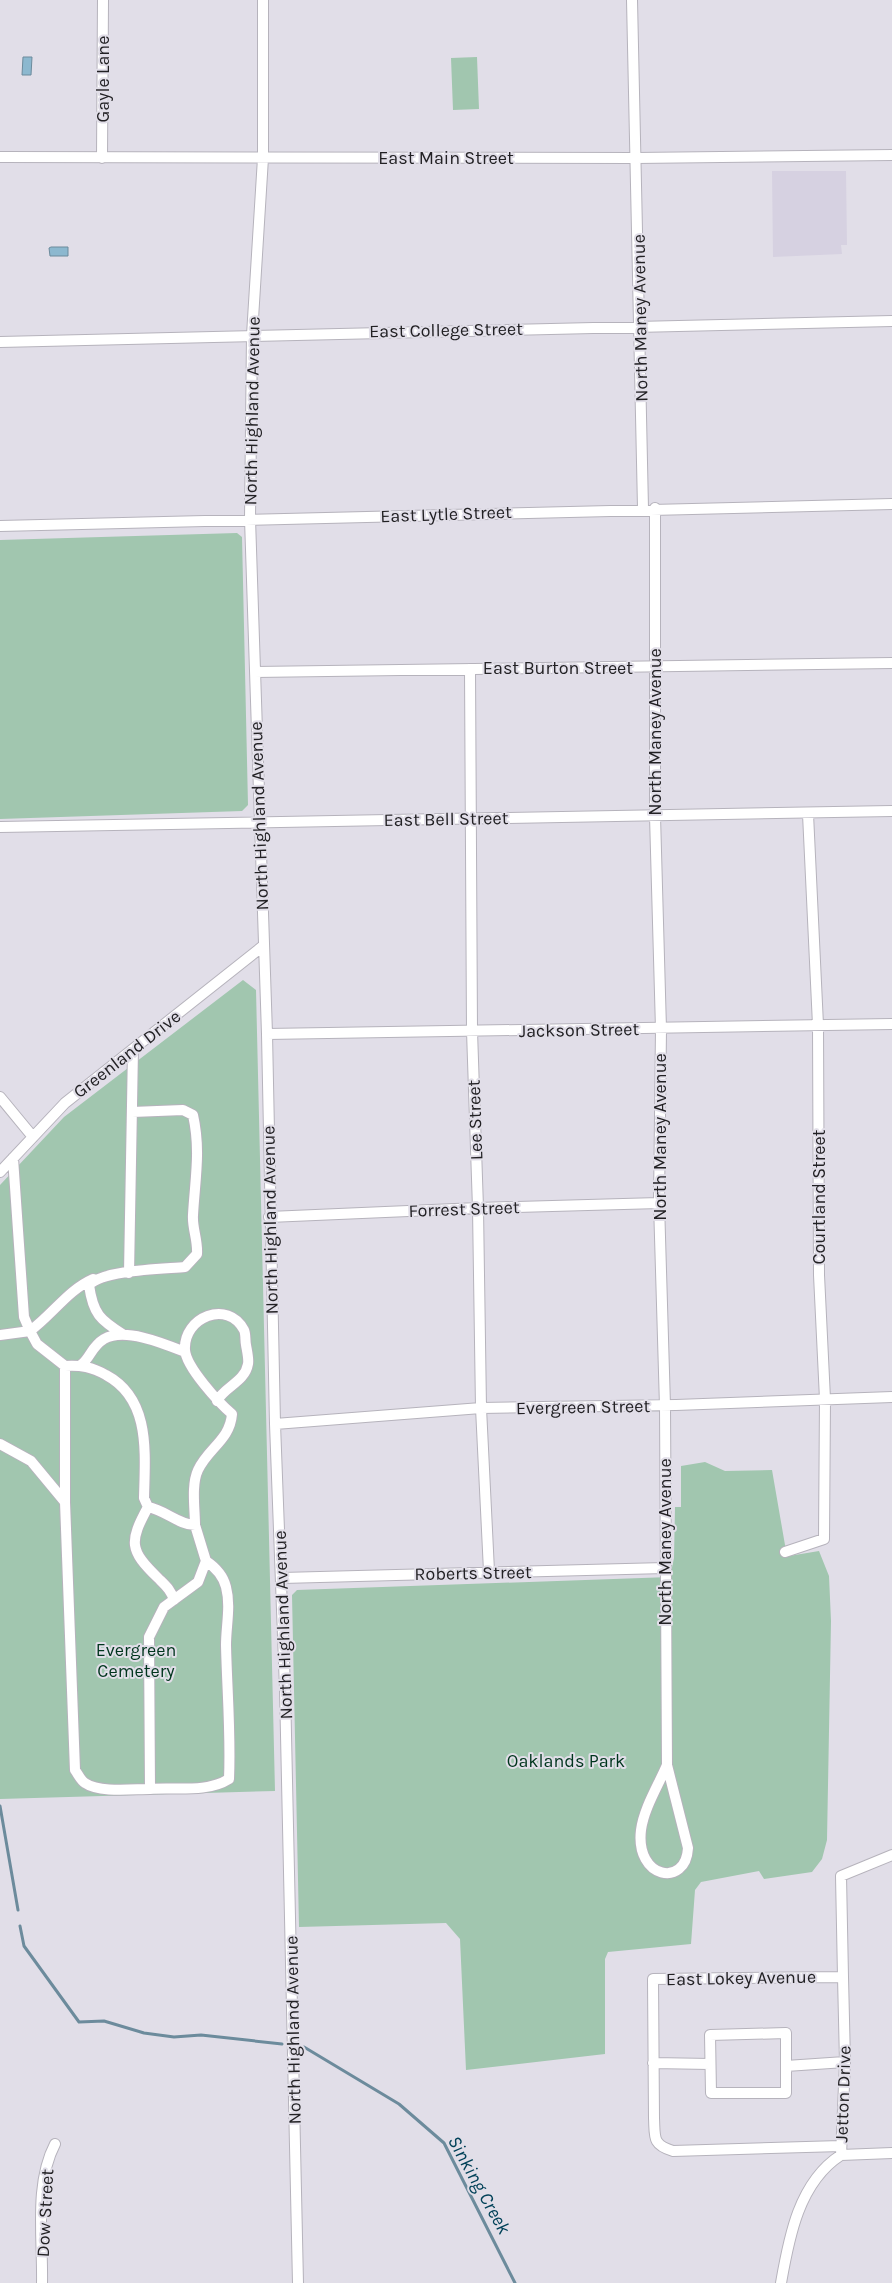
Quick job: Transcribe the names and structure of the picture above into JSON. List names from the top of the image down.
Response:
{
  "streets": {
    "street": [
      "Gayle Lane",
      "East Main Street",
      "North Maney Avenue",
      "East College Street",
      "North Highland Avenue",
      "East Lytle Street",
      "East Burton Street",
      "East Bell Street",
      "Jackson Street",
      "Greenland Drive",
      "Lee Street",
      "Courtland Street",
      "Forrest Street",
      "Evergreen Street",
      "Roberts Street",
      "East Lokey Avenue",
      "Jetton Drive",
      "Dow Street"
    ]
  },
  "crossings": [
    ["Gayle Lane", "East Main Street"],
    ["East Main Street", "North Maney Avenue"],
    ["East Main Street", "North Highland Avenue"],
    ["North Maney Avenue", "East College Street"],
    ["North Maney Avenue", "East Lytle Street"],
    ["North Maney Avenue", "East Burton Street"],
    ["North Maney Avenue", "East Bell Street"],
    ["North Maney Avenue", "Jackson Street"],
    ["North Maney Avenue", "Forrest Street"],
    ["North Maney Avenue", "Evergreen Street"],
    ["North Maney Avenue", "Roberts Street"],
    ["East College Street", "North Highland Avenue"],
    ["North Highland Avenue", "East Lytle Street"],
    ["North Highland Avenue", "East Burton Street"],
    ["North Highland Avenue", "East Bell Street"],
    ["North Highland Avenue", "Jackson Street"],
    ["North Highland Avenue", "Greenland Drive"],
    ["North Highland Avenue", "Forrest Street"],
    ["North Highland Avenue", "Evergreen Street"],
    ["North Highland Avenue", "Roberts Street"],
    ["East Burton Street", "Lee Street"],
    ["East Bell Street", "Lee Street"],
    ["East Bell Street", "Courtland Street"],
    ["Jackson Street", "Lee Street"],
    ["Jackson Street", "Courtland Street"],
    ["Lee Street", "Forrest Street"],
    ["Lee Street", "Evergreen Street"],
    ["Lee Street", "Roberts Street"],
    ["Courtland Street", "Evergreen Street"],
    ["East Lokey Avenue", "Jetton Drive"]
  ],
  "water": ["Sinking Creek"],
  "parks": ["Evergreen Cemetery", "Oaklands Park"]
}
